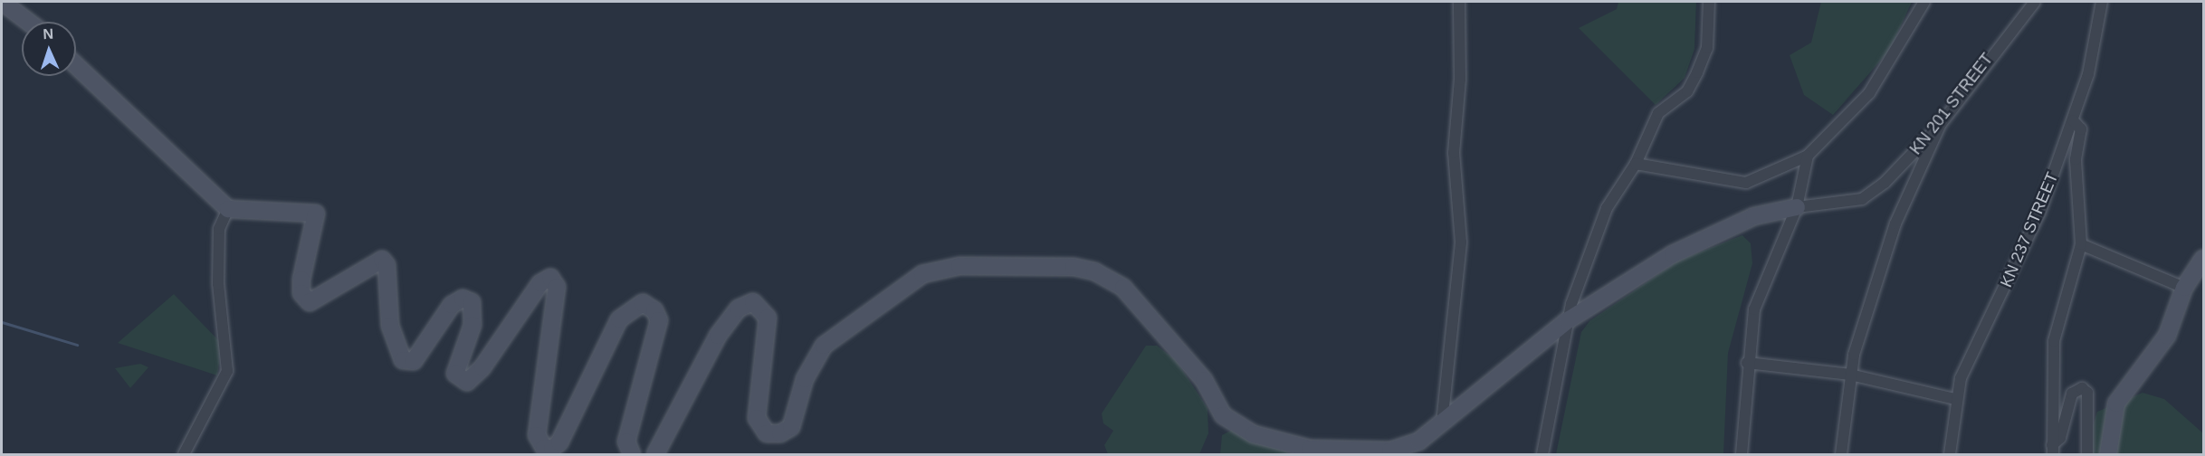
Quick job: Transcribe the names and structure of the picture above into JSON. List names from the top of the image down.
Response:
{
  "streets": {
    "street": ["KN 201 STREET", "KN 237 STREET"]
  },
  "north": "top"
}
